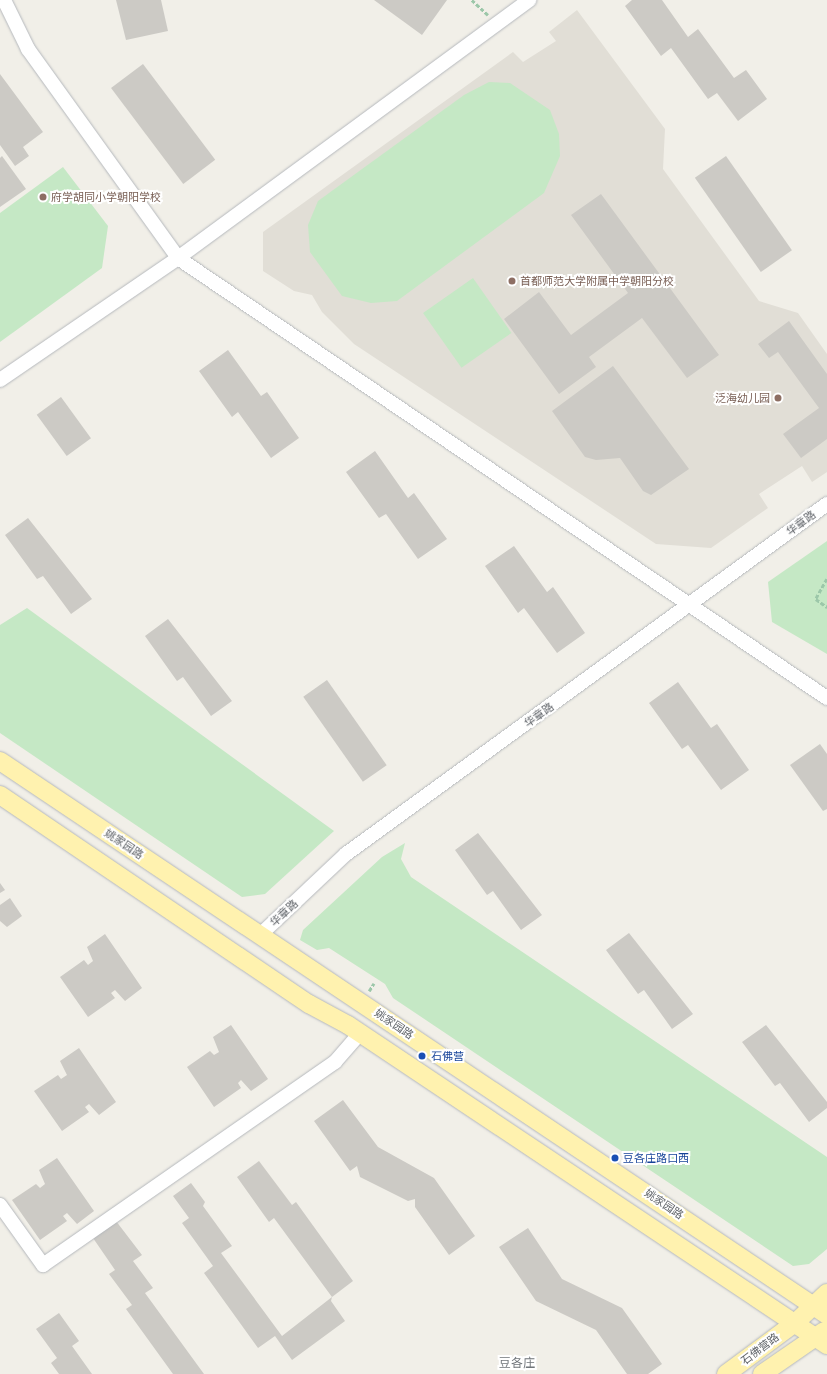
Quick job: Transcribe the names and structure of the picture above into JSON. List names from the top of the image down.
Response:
{
  "streets": {
    "main road": ["姚家园路", "石佛营路"],
    "street": ["华章路"]
  },
  "crossings": [
    ["华章路", "姚家园路"],
    ["姚家园路", "石佛营路"]
  ],
  "districts": ["豆各庄"],
  "places": [
    "府学胡同小学朝阳学校",
    "首都师范大学附属中学朝阳分校",
    "泛海幼儿园",
    "石佛营",
    "豆各庄路口西"
  ]
}
